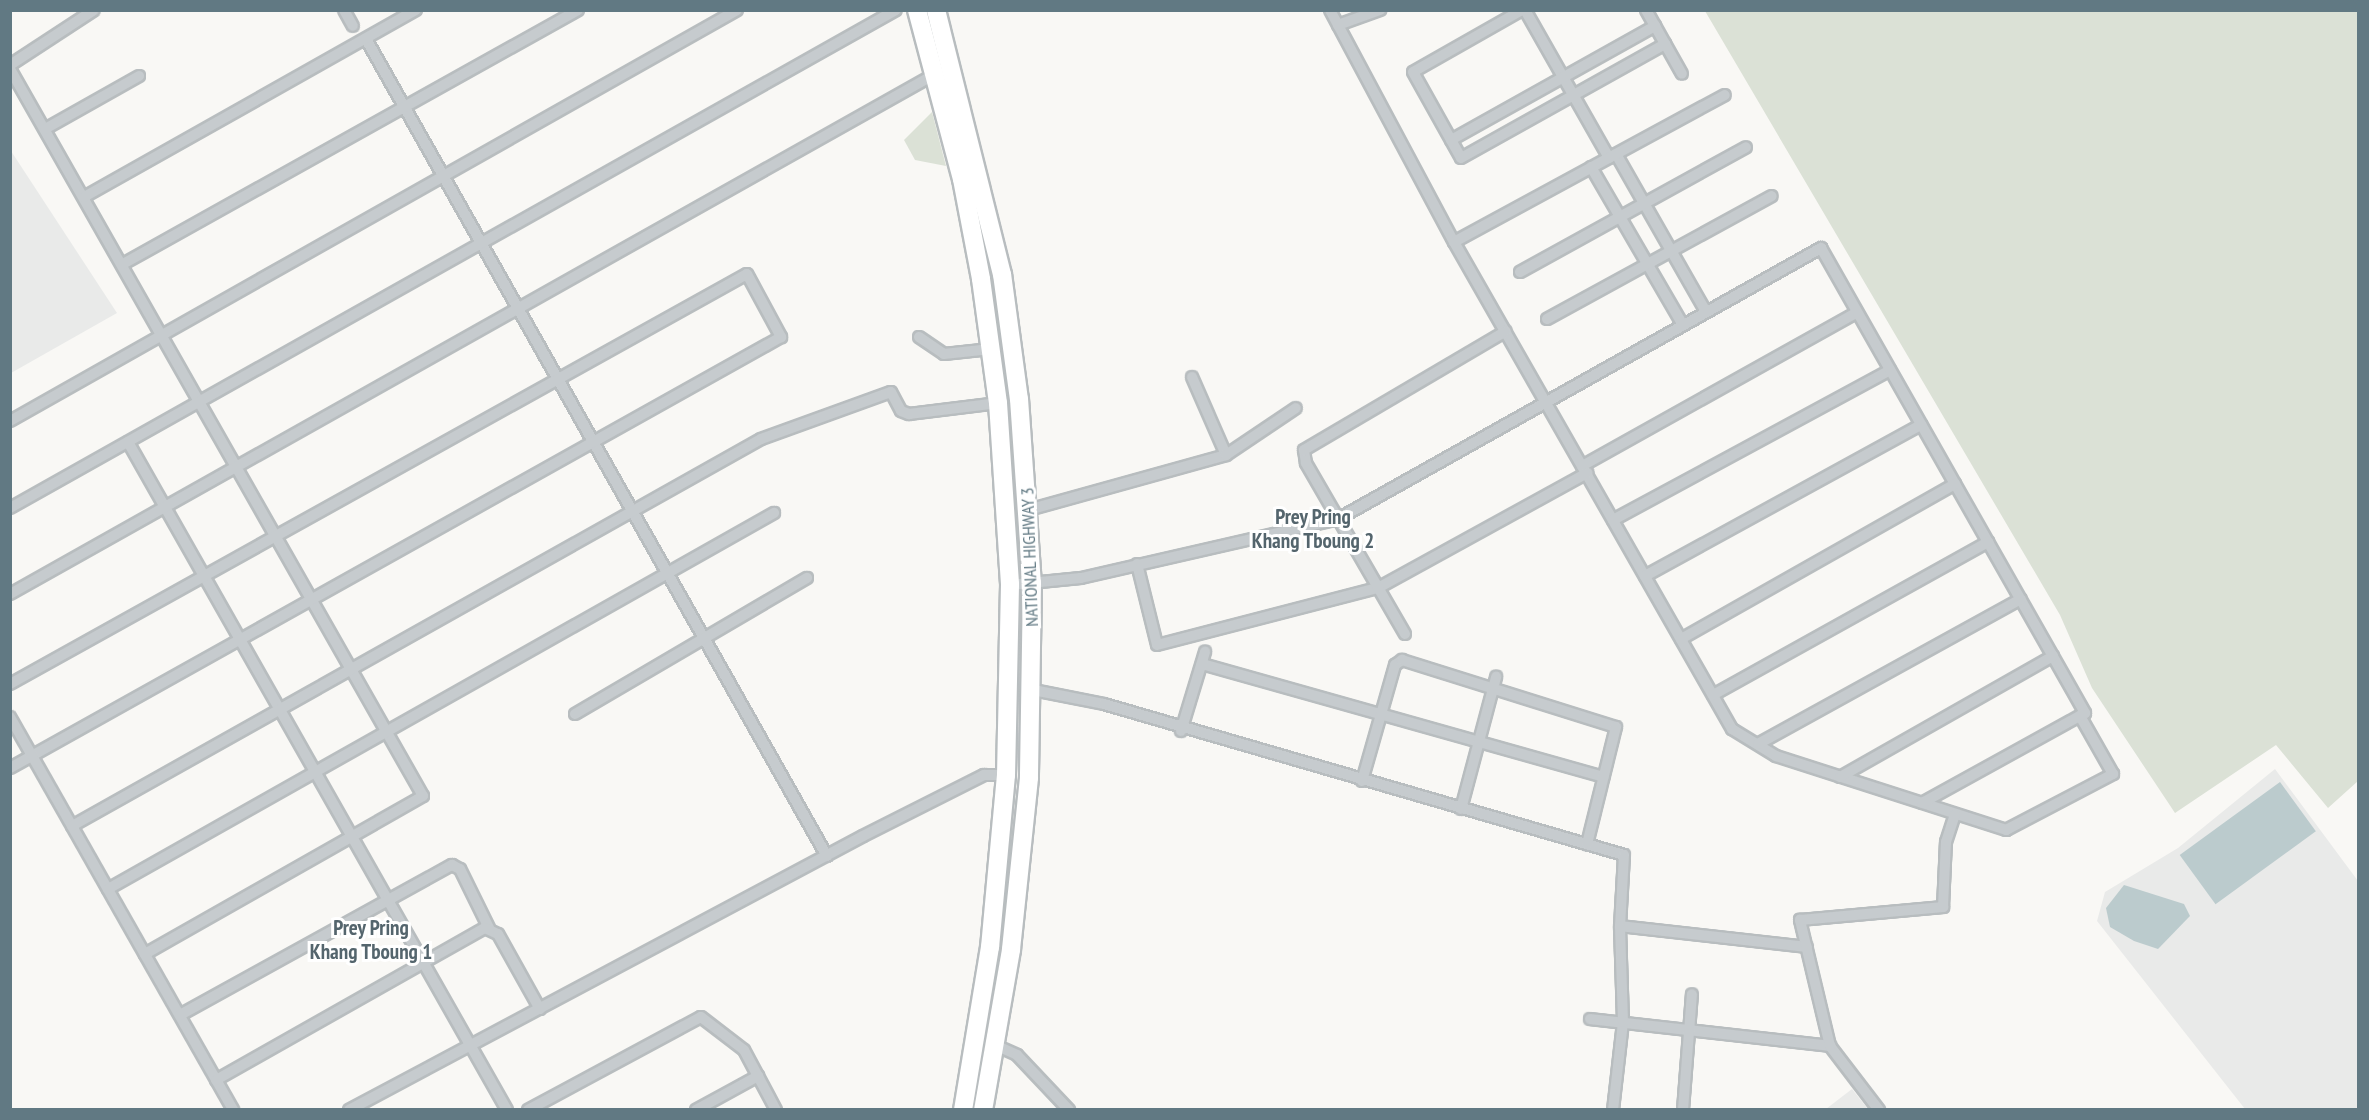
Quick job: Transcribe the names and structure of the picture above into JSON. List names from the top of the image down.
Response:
{
  "streets": {
    "highway": ["NATIONAL HIGHWAY 3"]
  },
  "districts": ["Prey Pring Khang Tboung 2", "Prey Pring Khang Tboung 1"]
}
